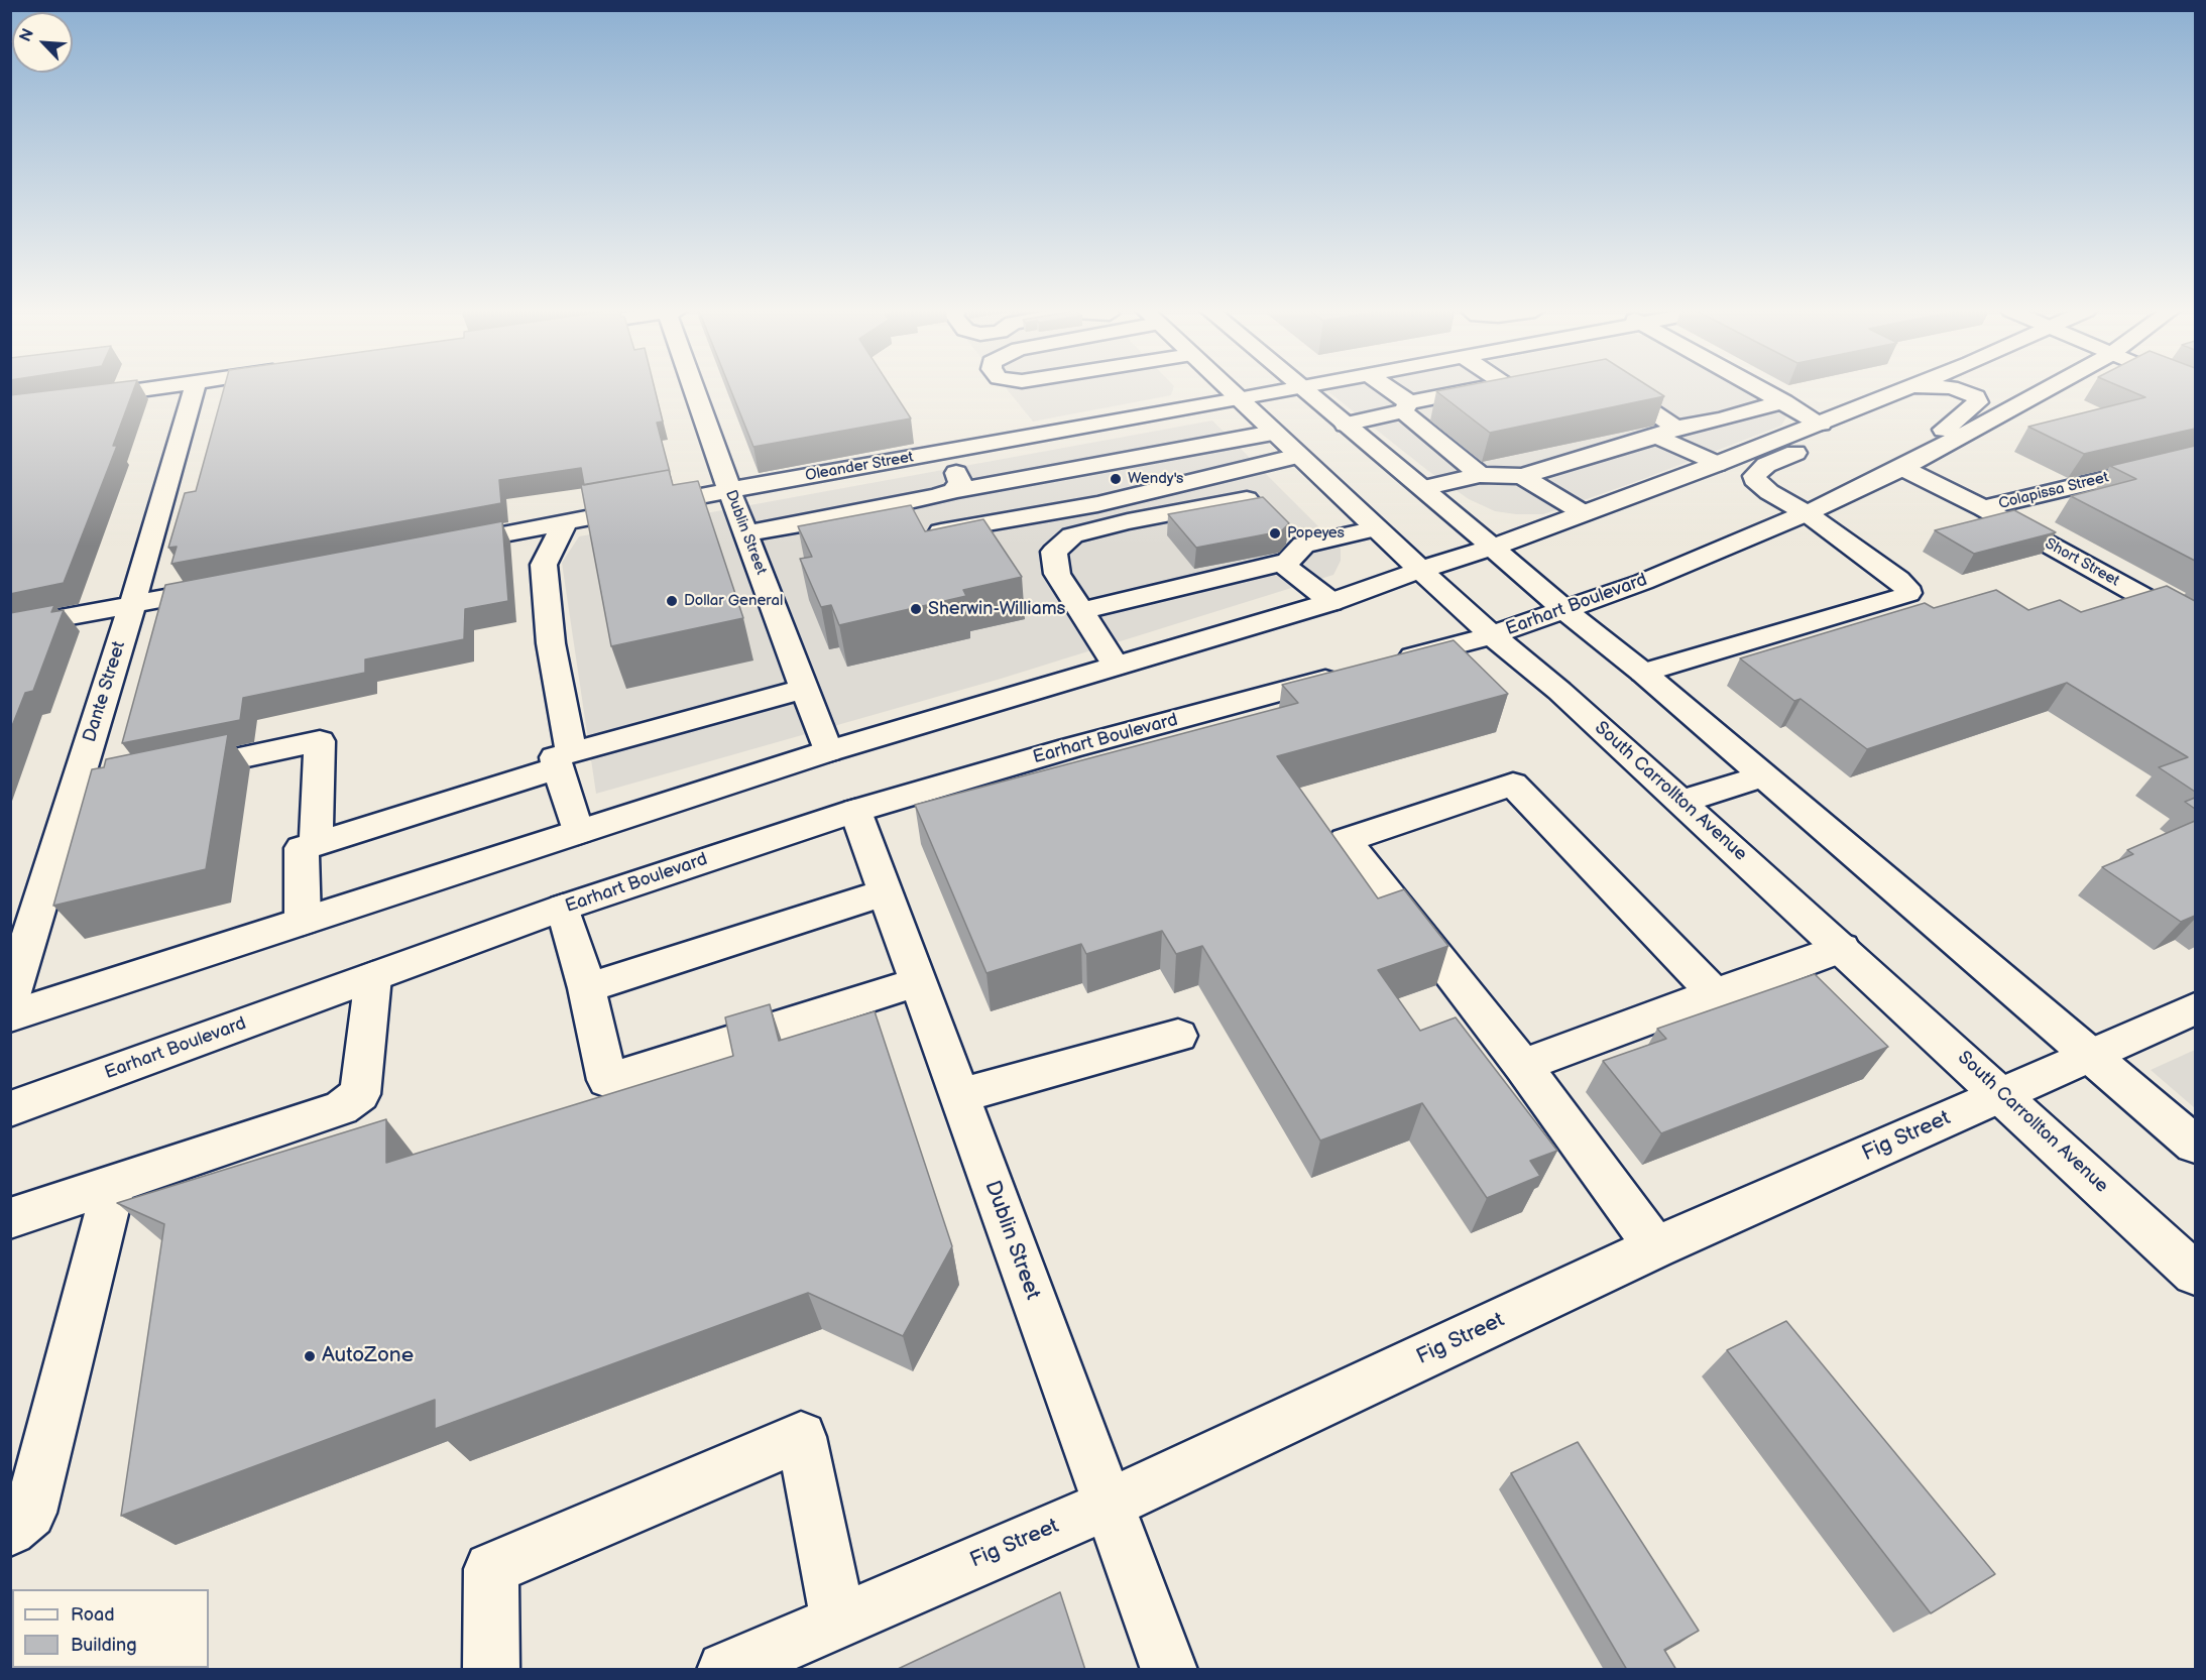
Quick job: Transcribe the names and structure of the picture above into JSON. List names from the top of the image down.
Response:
{
  "streets": {
    "main road": [
      "Oleander Street",
      "Colapissa Street",
      "Dublin Street",
      "Short Street",
      "Earhart Boulevard",
      "Dante Street",
      "South Carrollton Avenue",
      "Fig Street"
    ]
  },
  "crossings": [
    ["Oleander Street", "Dublin Street"],
    ["Oleander Street", "South Carrollton Avenue"],
    ["Colapissa Street", "Short Street"],
    ["Dublin Street", "Earhart Boulevard"],
    ["Dublin Street", "Fig Street"],
    ["Short Street", "Earhart Boulevard"],
    ["Earhart Boulevard", "South Carrollton Avenue"],
    ["South Carrollton Avenue", "Fig Street"]
  ],
  "places": [
    "Wendy's",
    "Popeyes",
    "Dollar General",
    "Sherwin-Williams",
    "AutoZone"
  ],
  "legend": ["Road", "Building"],
  "north": "top left"
}
